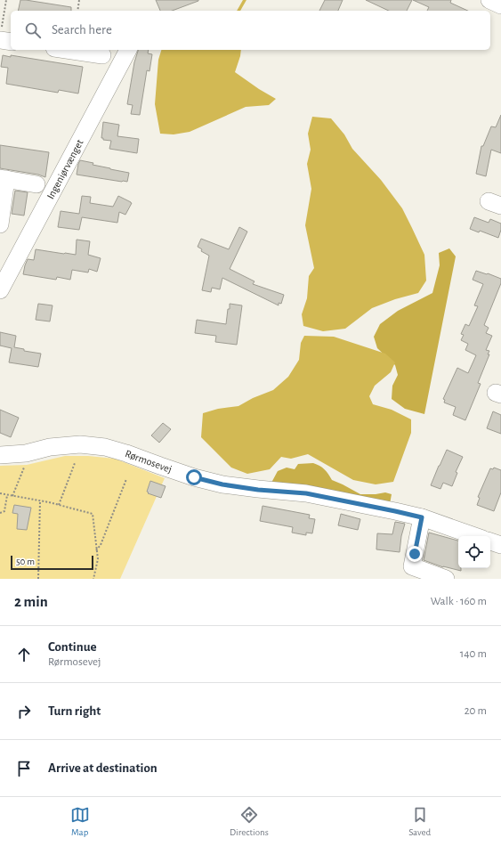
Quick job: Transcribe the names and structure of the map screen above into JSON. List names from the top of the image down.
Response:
{
  "streets": {
    "street": ["Ingeniørvænget", "Rørmosevej"]
  },
  "scale_bar": "50 m",
  "page": {
    "search": "Search here",
    "scale": "50 m",
    "heading": ["2 min", "Walk · 160 m"],
    "list": [
      ["Continue", "Rørmosevej", "140 m"],
      ["Turn right", "20 m"],
      "Arrive at destination"
    ],
    "nav": ["Map", "Directions", "Saved"]
  }
}
